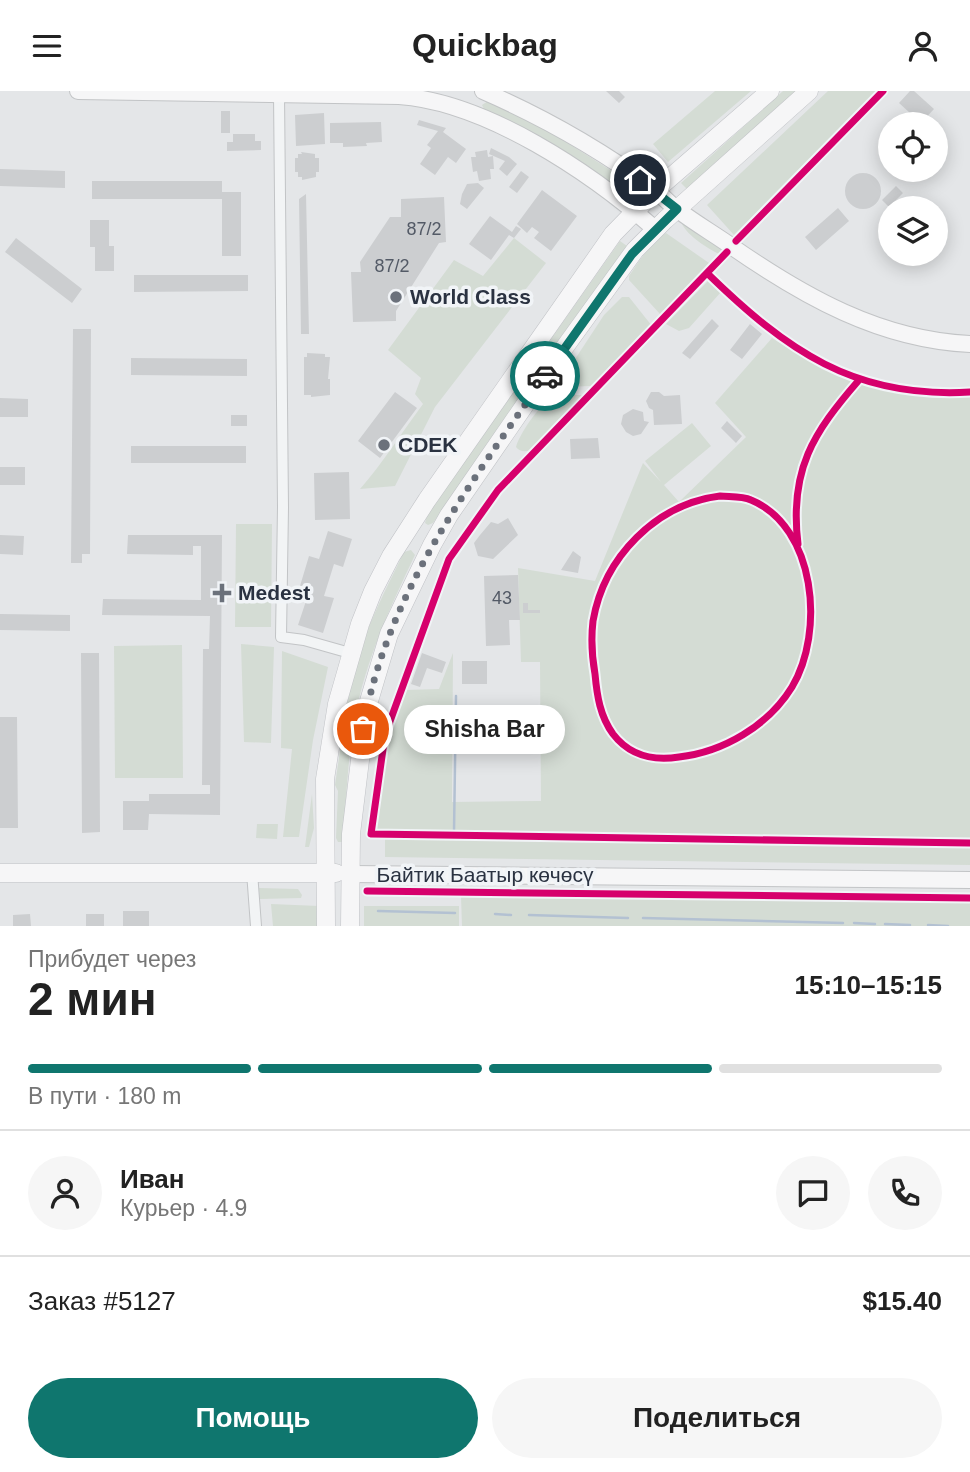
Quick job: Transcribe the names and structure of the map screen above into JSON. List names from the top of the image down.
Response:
{
  "streets": {
    "main road": ["Байтик Баатыр көчөсү"]
  },
  "places": {
    "other": ["World Class", "CDEK", "Shisha Bar"],
    "health": ["Medest"]
  },
  "house_numbers": ["87/2", "87/2", "43"],
  "page": {
    "header": "Quickbag",
    "bubble": "Shisha Bar",
    "heading": ["2 мин", "Прибудет через", "15:10–15:15"],
    "panel": [
      "Иван",
      "Курьер · 4.9",
      "Заказ #5127",
      "$15.40"
    ],
    "bar": "В пути · 180 m",
    "buttons": ["Помощь", "Поделиться"]
  }
}
